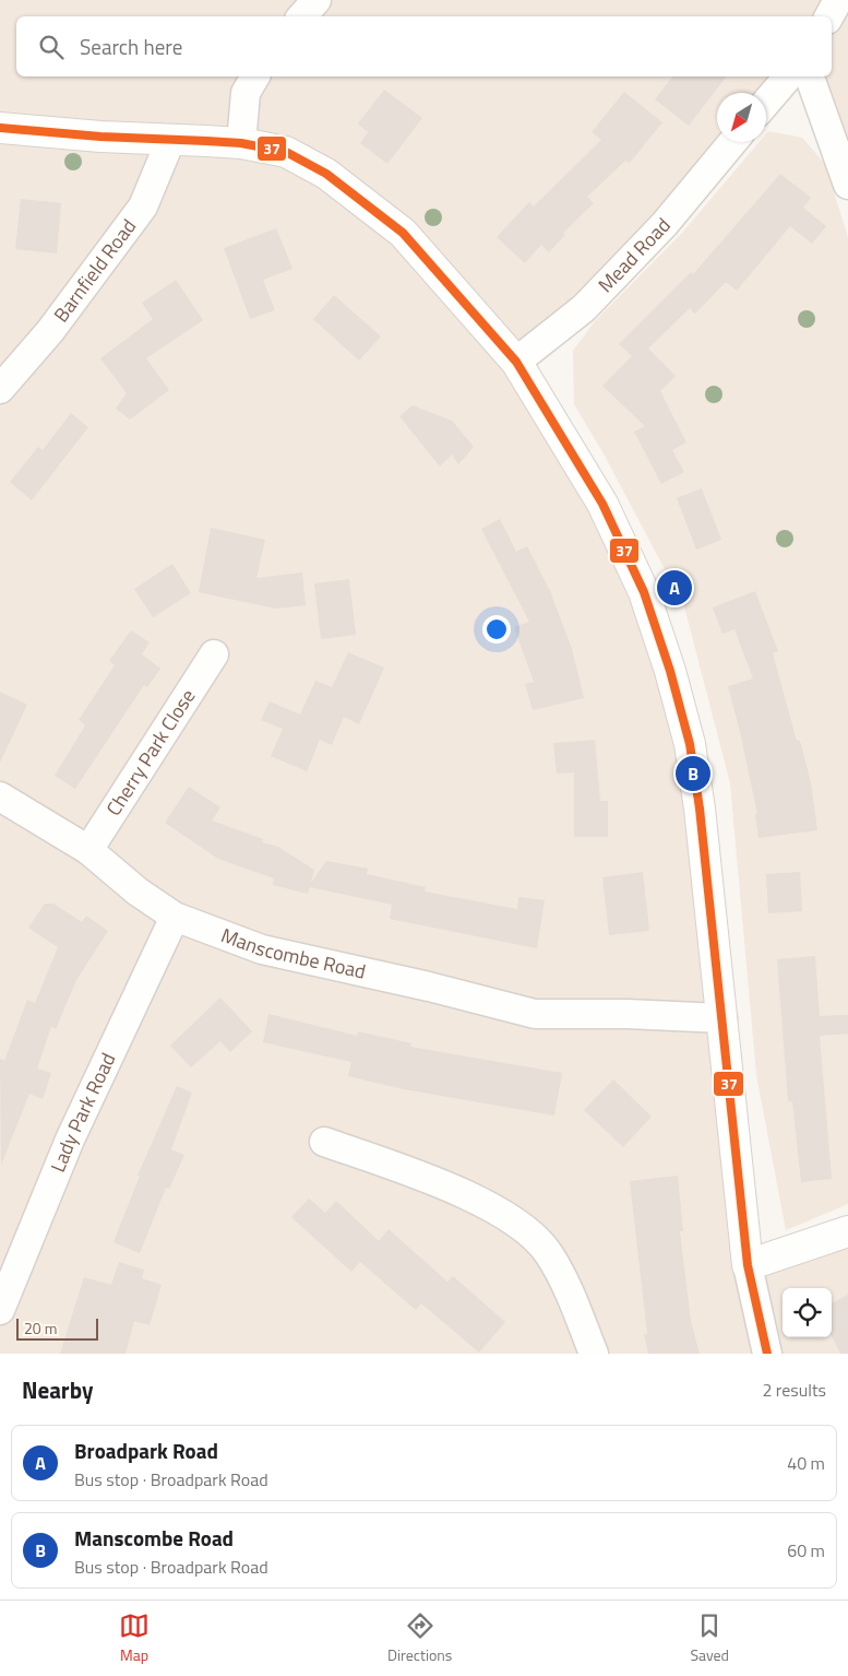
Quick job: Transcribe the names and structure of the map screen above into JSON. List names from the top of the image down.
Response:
{
  "streets": {
    "street": [
      "Mead Road",
      "Barnfield Road",
      "Cherry Park Close",
      "Manscombe Road",
      "Lady Park Road"
    ]
  },
  "crossings": [
    ["Cherry Park Close", "Manscombe Road"],
    ["Manscombe Road", "Lady Park Road"]
  ],
  "lines": ["transit line 37"],
  "scale_bar": "20 m",
  "north": "bottom left",
  "page": {
    "search": "Search here",
    "pins": ["A", "B"],
    "scale": "20 m",
    "heading": ["Nearby", "2 results"],
    "list": [
      {
        "mark": "A",
        "name": "Broadpark Road",
        "note": "Bus stop · Broadpark Road",
        "value": "40 m"
      },
      {
        "mark": "B",
        "name": "Manscombe Road",
        "note": "Bus stop · Broadpark Road",
        "value": "60 m"
      }
    ],
    "nav": ["Map", "Directions", "Saved"]
  }
}
